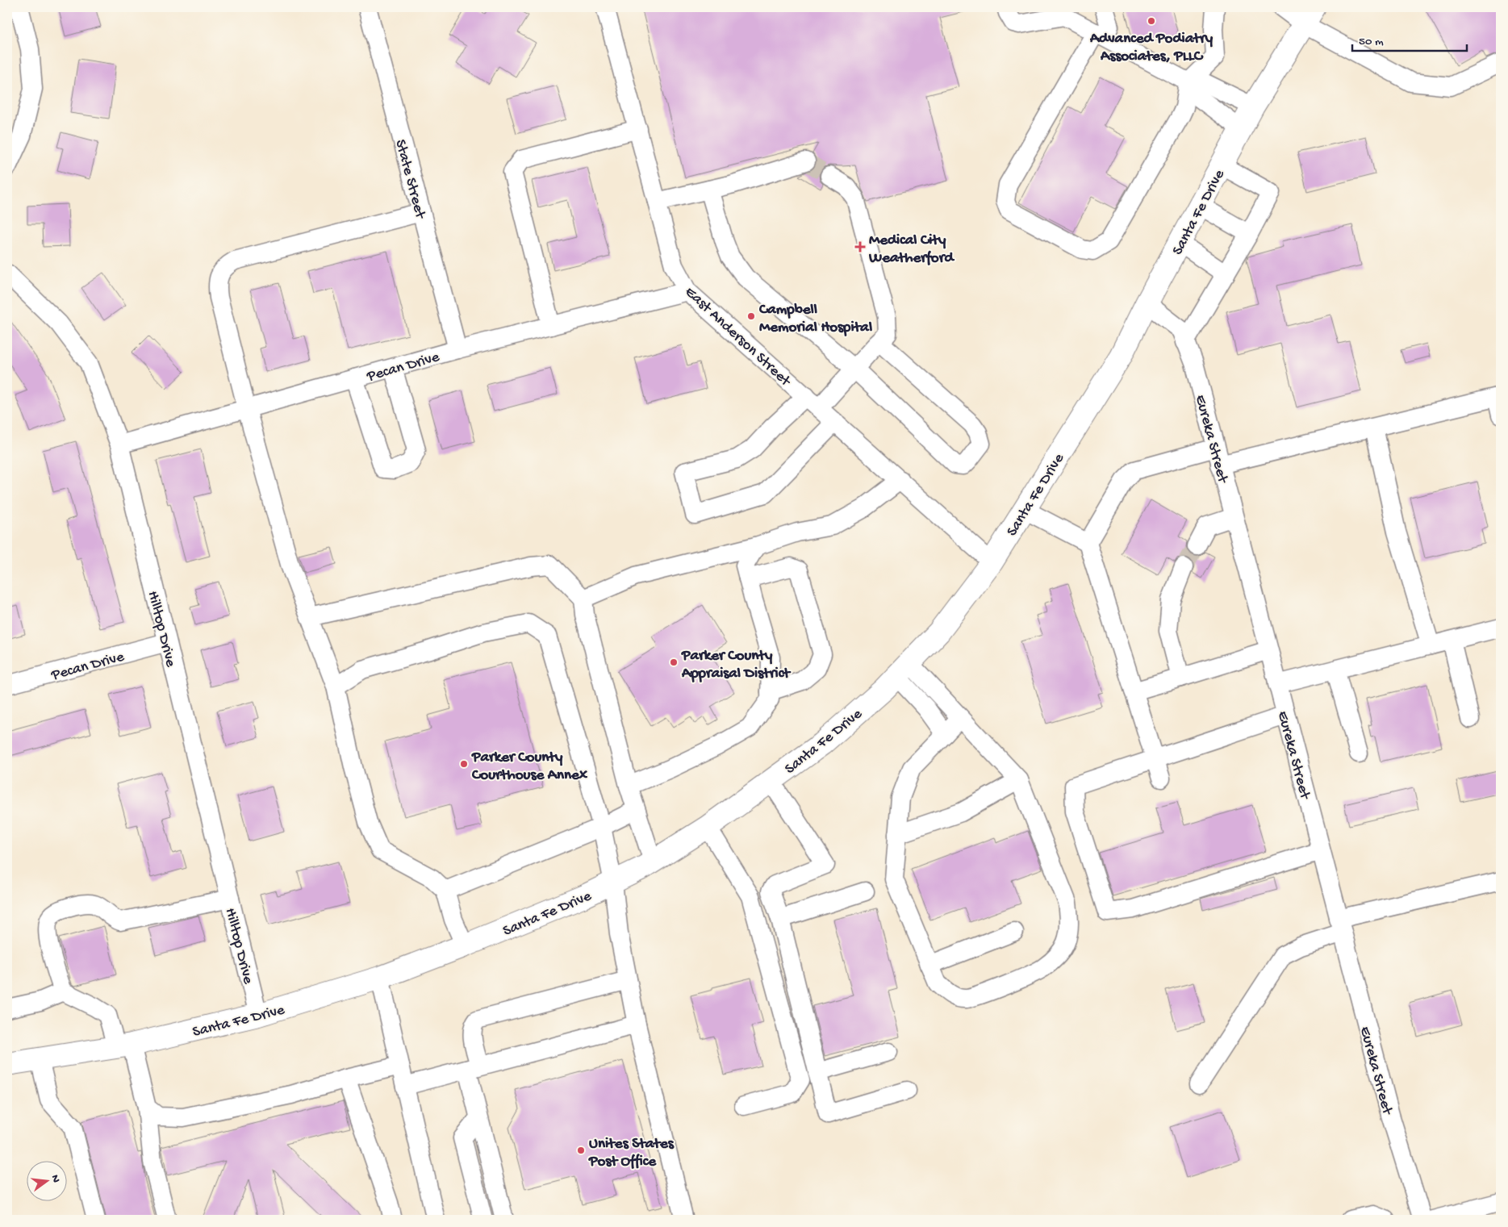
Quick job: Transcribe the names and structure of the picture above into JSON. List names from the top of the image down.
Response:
{
  "streets": {
    "main road": ["Santa Fe Drive"],
    "street": [
      "State Street",
      "East Anderson Street",
      "Pecan Drive",
      "Eureka Street",
      "Hilltop Drive"
    ]
  },
  "crossings": [
    ["State Street", "Pecan Drive"],
    ["Santa Fe Drive", "East Anderson Street"],
    ["Santa Fe Drive", "Eureka Street"],
    ["Santa Fe Drive", "Hilltop Drive"],
    ["East Anderson Street", "Pecan Drive"],
    ["Pecan Drive", "Hilltop Drive"]
  ],
  "places": {
    "other": [
      "Advanced Podiatry Associates, PLLC",
      "Campbell Memorial Hospital",
      "Parker County Appraisal District",
      "Parker County Courthouse Annex",
      "Unites States Post Office"
    ],
    "health": ["Medical City Weatherford"]
  },
  "scale_bar": "50 m",
  "north": "right"
}
